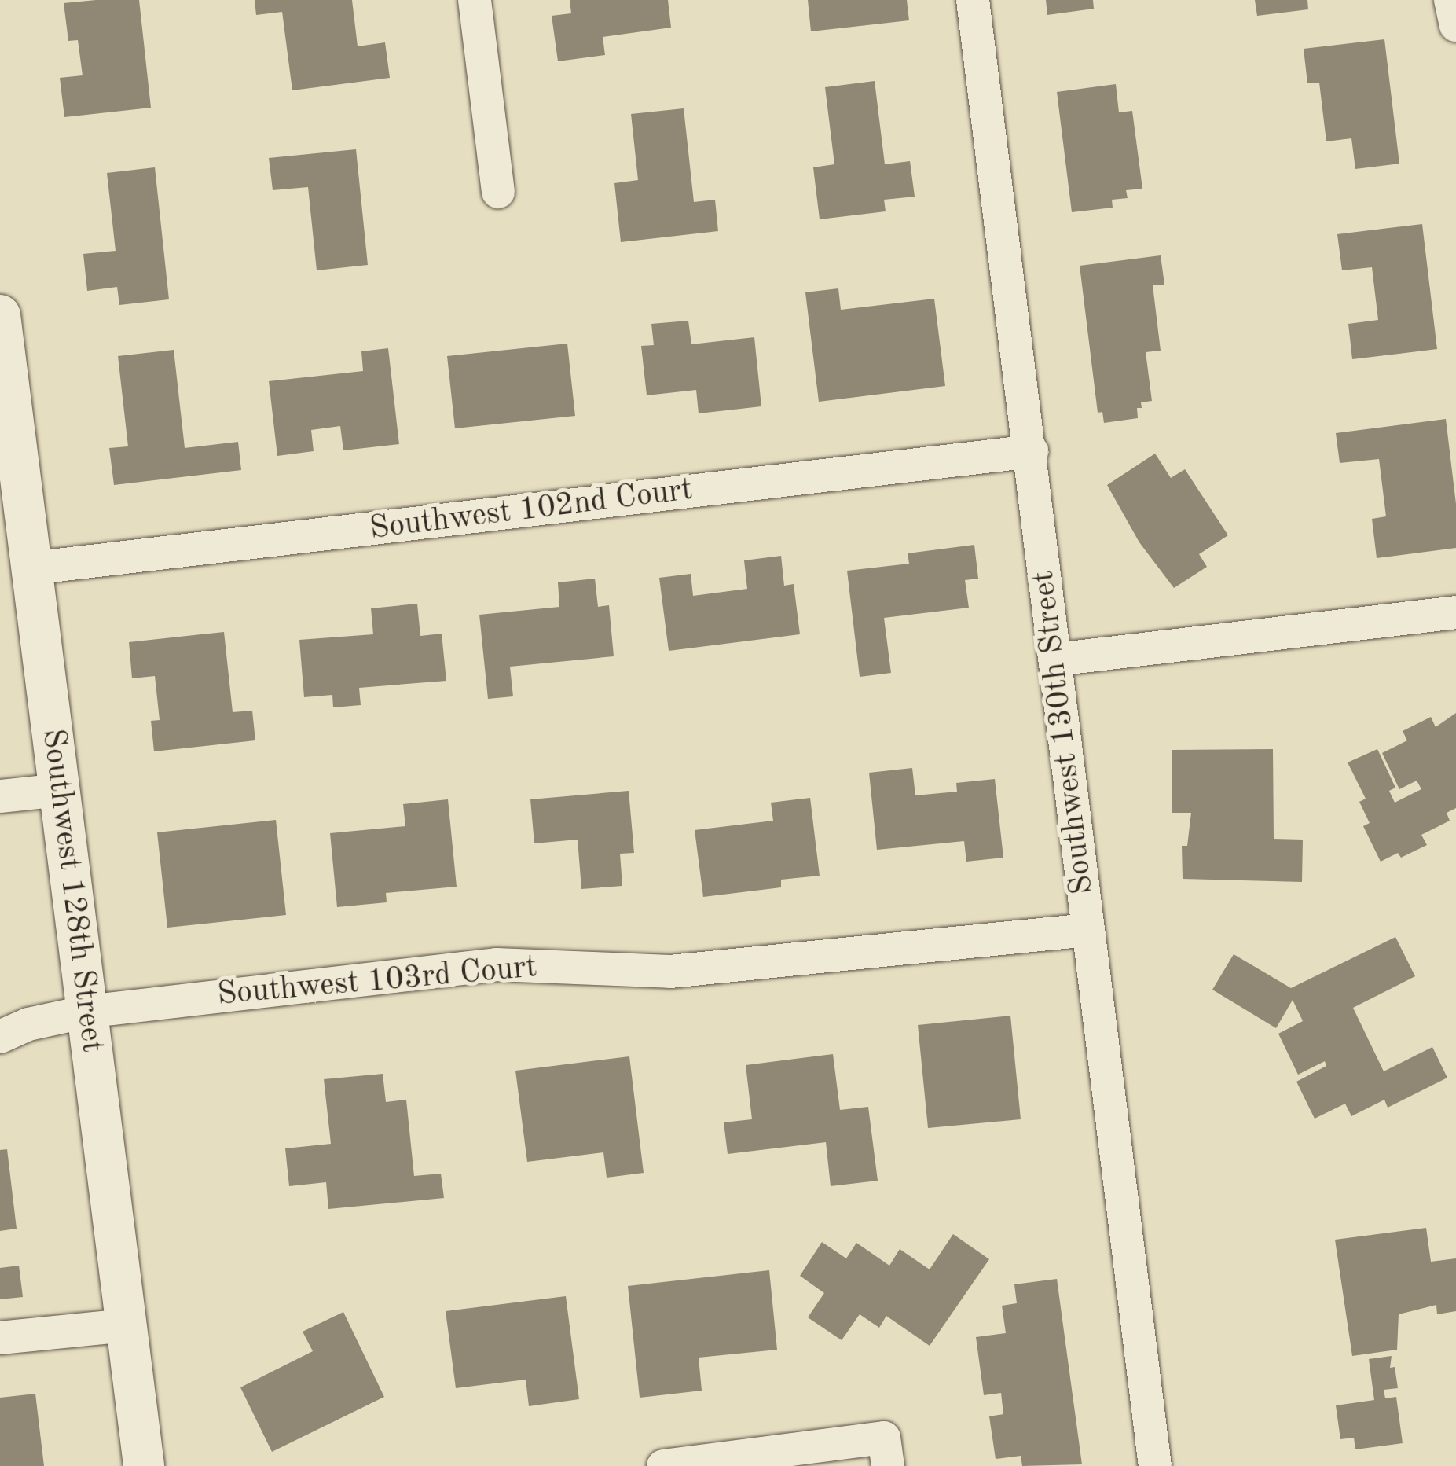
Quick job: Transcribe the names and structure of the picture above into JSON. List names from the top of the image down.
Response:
{
  "streets": {
    "street": [
      "Southwest 102nd Court",
      "Southwest 130th Street",
      "Southwest 128th Street",
      "Southwest 103rd Court"
    ]
  },
  "crossings": [
    ["Southwest 102nd Court", "Southwest 130th Street"],
    ["Southwest 102nd Court", "Southwest 128th Street"],
    ["Southwest 130th Street", "Southwest 103rd Court"],
    ["Southwest 128th Street", "Southwest 103rd Court"]
  ]
}
